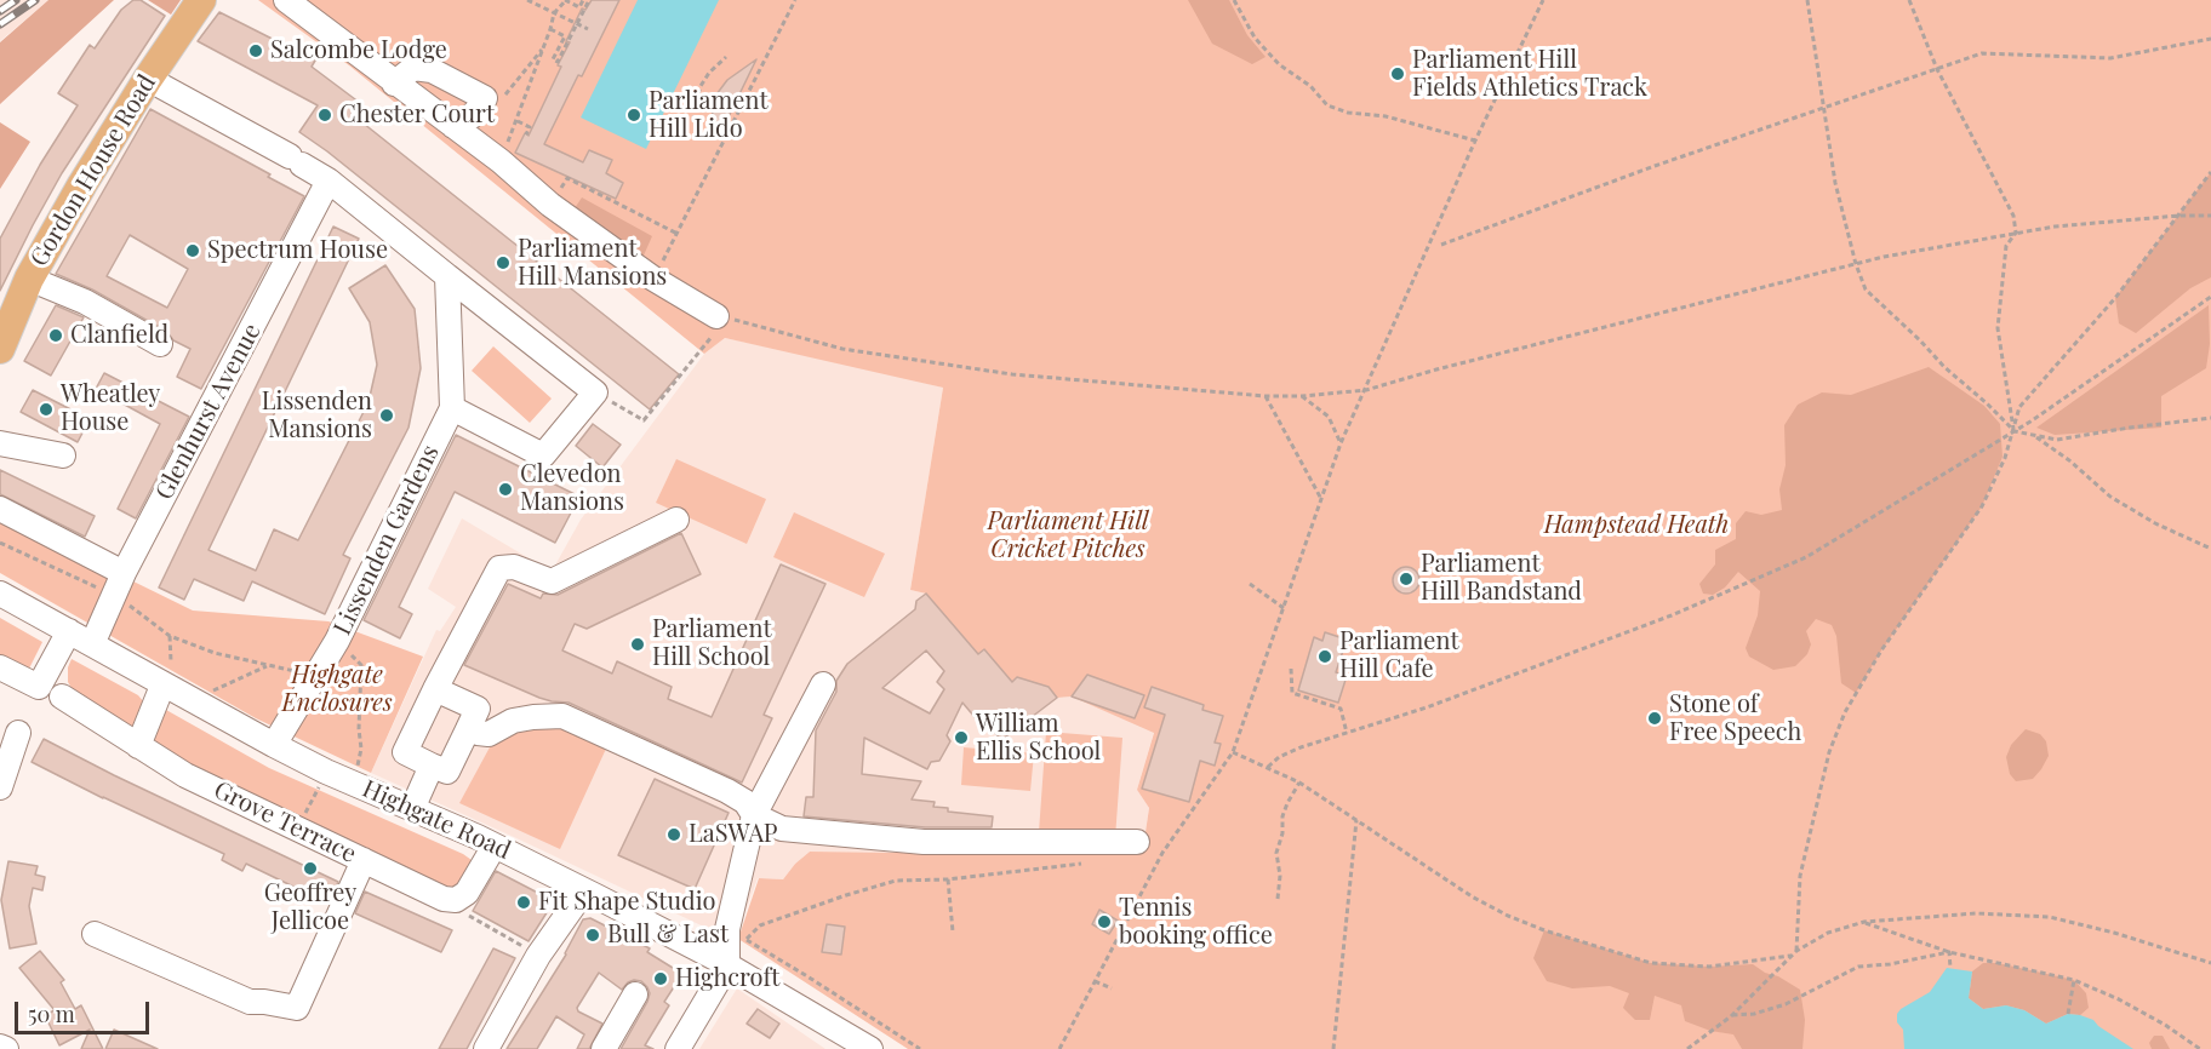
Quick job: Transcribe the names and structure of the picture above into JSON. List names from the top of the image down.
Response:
{
  "streets": {
    "main road": ["Gordon House Road"],
    "street": [
      "Glenhurst Avenue",
      "Lissenden Gardens",
      "Highgate Road",
      "Grove Terrace"
    ]
  },
  "crossings": [
    ["Glenhurst Avenue", "Highgate Road"],
    ["Lissenden Gardens", "Highgate Road"]
  ],
  "parks": ["Parliament Hill Cricket Pitches", "Hampstead Heath", "Highgate Enclosures"],
  "places": [
    "Salcombe Lodge",
    "Parliament Hill Fields Athletics Track",
    "Chester Court",
    "Parliament Hill Lido",
    "Spectrum House",
    "Parliament Hill Mansions",
    "Clanfield",
    "Wheatley House",
    "Lissenden Mansions",
    "Clevedon Mansions",
    "Parliament Hill Bandstand",
    "Parliament Hill School",
    "Parliament Hill Cafe",
    "Stone of Free Speech",
    "William Ellis School",
    "LaSWAP",
    "Geoffrey Jellicoe",
    "Fit Shape Studio",
    "Tennis booking office",
    "Bull & Last",
    "Highcroft"
  ],
  "scale_bar": "50 m"
}
